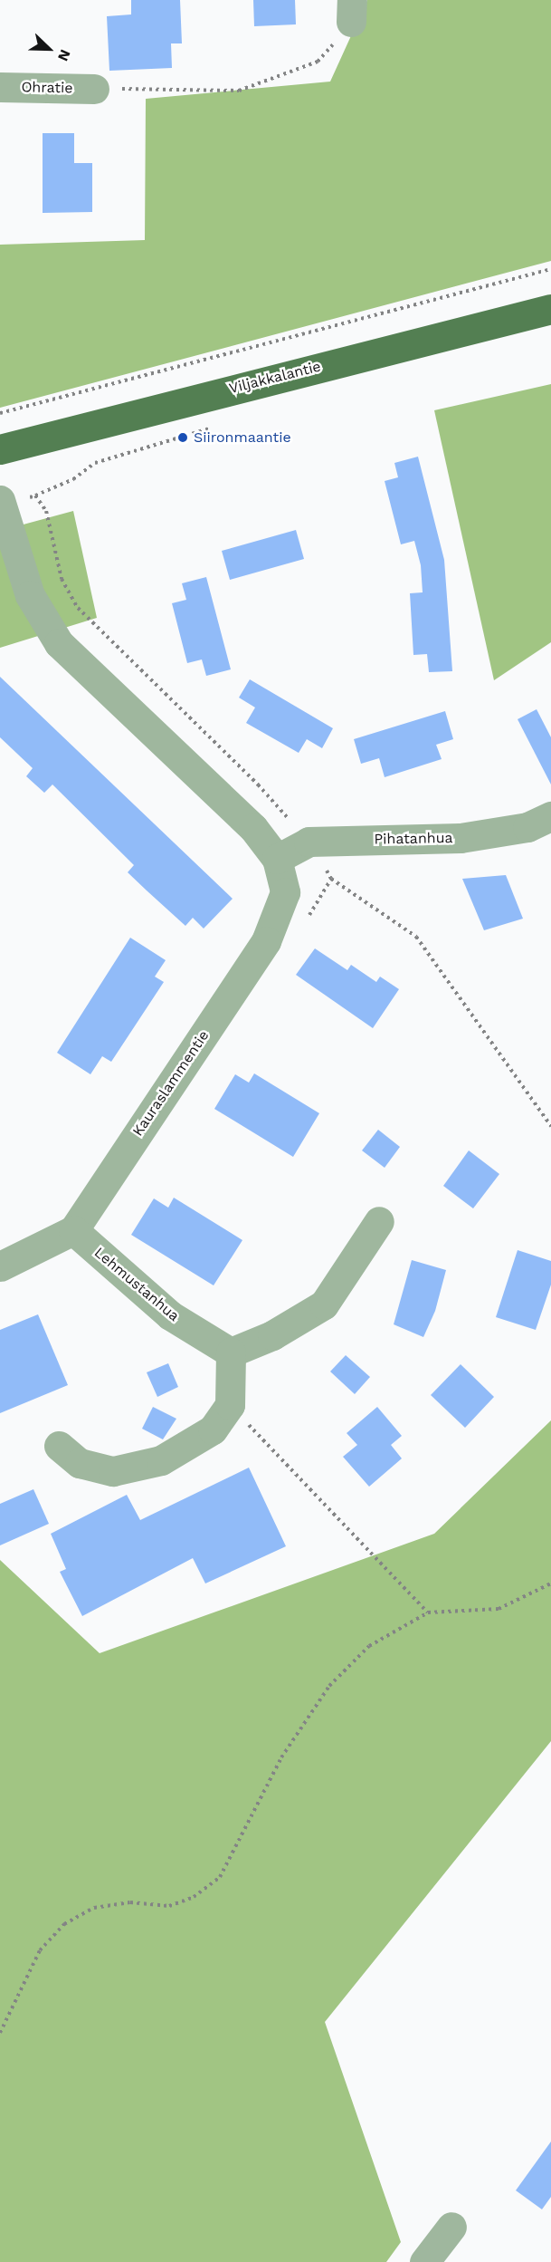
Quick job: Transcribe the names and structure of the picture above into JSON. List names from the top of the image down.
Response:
{
  "streets": {
    "main road": ["Viljakkalantie"],
    "street": [
      "Ohratie",
      "Pihatanhua",
      "Kauraslammentie",
      "Lehmustanhua"
    ]
  },
  "crossings": [
    ["Pihatanhua", "Kauraslammentie"],
    ["Kauraslammentie", "Lehmustanhua"]
  ],
  "places": ["Siironmaantie"],
  "north": "bottom right"
}
